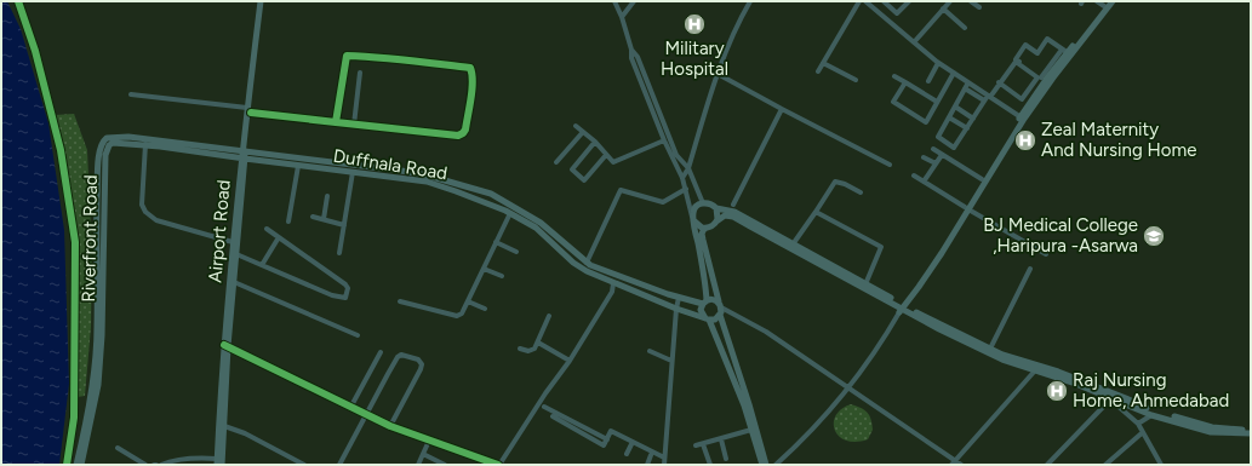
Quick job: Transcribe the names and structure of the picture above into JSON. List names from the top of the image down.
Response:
{
  "streets": {
    "main road": ["Duffnala Road", "Airport Road", "Riverfront Road"]
  },
  "crossings": [
    ["Duffnala Road", "Airport Road"],
    ["Duffnala Road", "Riverfront Road"],
    ["Airport Road", "Riverfront Road"]
  ],
  "places": {
    "hospital": ["Military Hospital", "Zeal Maternity And Nursing Home", "Raj Nursing Home, Ahmedabad"],
    "school or university": ["BJ Medical College ,Haripura -Asarwa"]
  }
}
